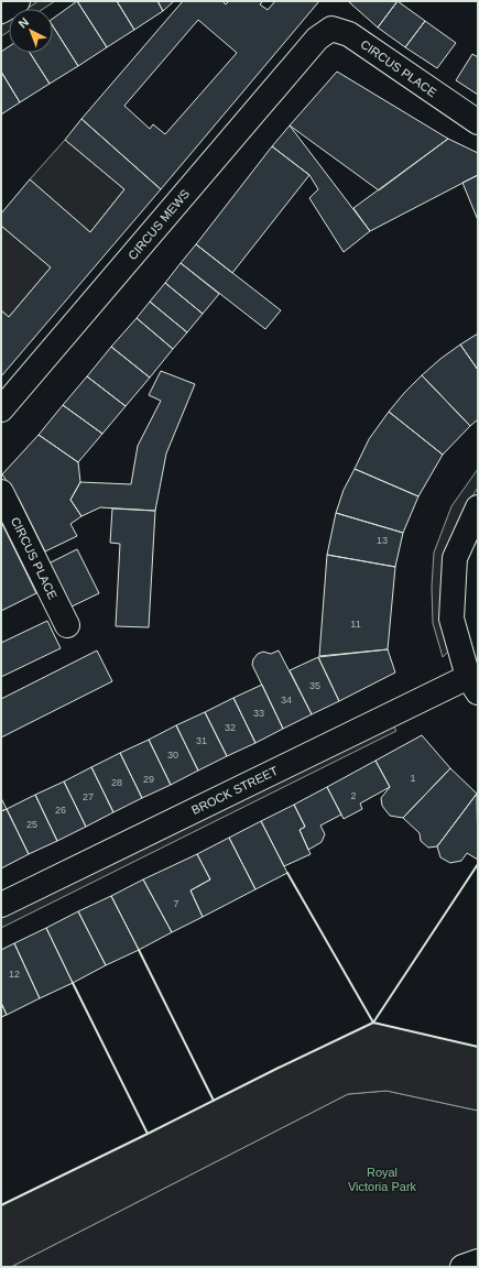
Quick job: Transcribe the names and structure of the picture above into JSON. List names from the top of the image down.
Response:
{
  "streets": {
    "street": ["CIRCUS PLACE", "CIRCUS MEWS", "BROCK STREET"]
  },
  "crossings": [
    ["CIRCUS PLACE", "CIRCUS MEWS"]
  ],
  "parks": ["Royal Victoria Park"],
  "house_numbers": [
    "13",
    "11",
    "35",
    "34",
    "33",
    "32",
    "31",
    "30",
    "1",
    "29",
    "28",
    "2",
    "27",
    "26",
    "25",
    "7",
    "12"
  ],
  "north": "top left"
}
